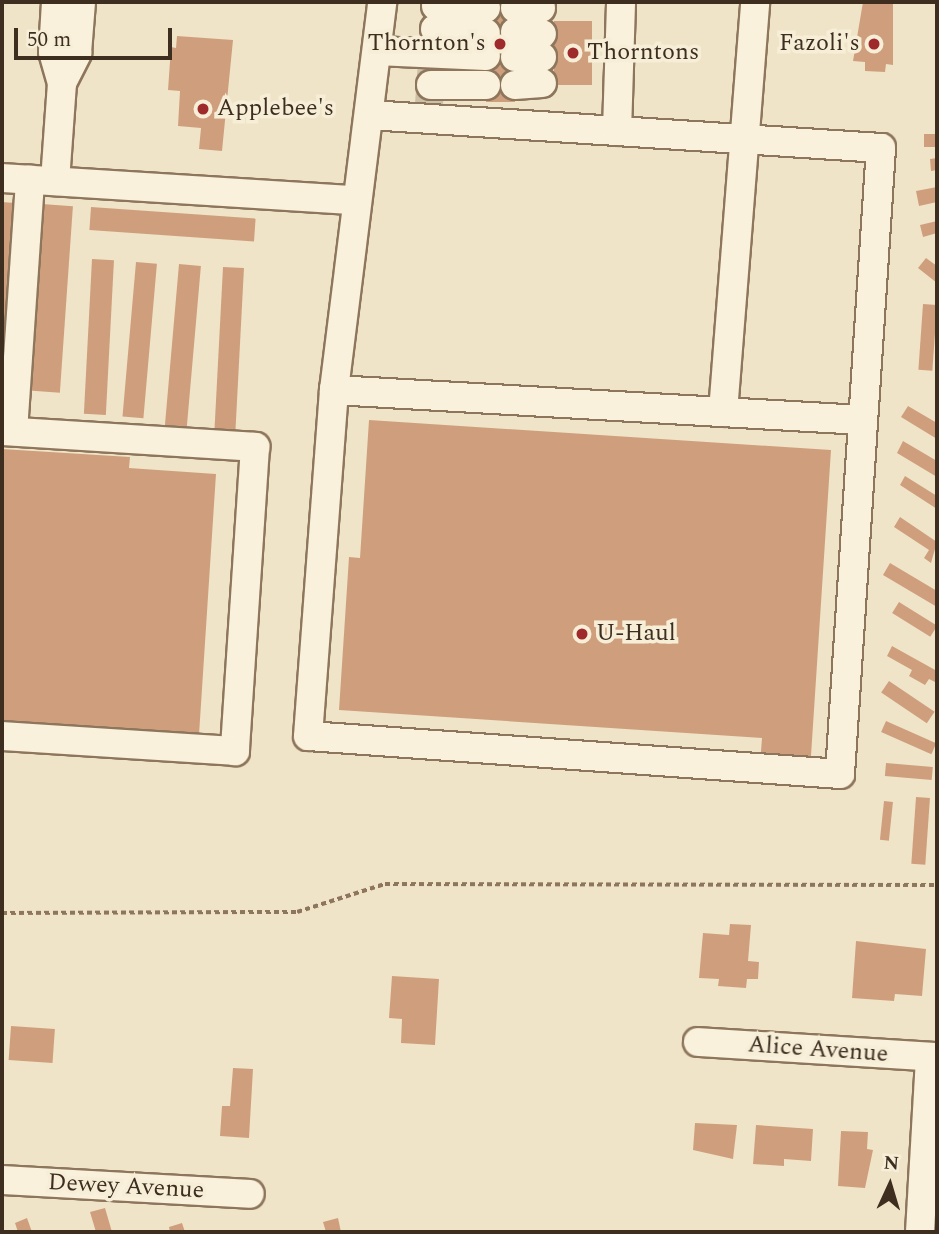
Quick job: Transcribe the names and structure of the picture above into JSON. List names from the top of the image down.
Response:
{
  "streets": {
    "street": ["Alice Avenue", "Dewey Avenue"]
  },
  "places": [
    "Thornton's",
    "Fazoli's",
    "Thorntons",
    "Applebee's",
    "U-Haul"
  ],
  "scale_bar": "50 m",
  "north": "top"
}
